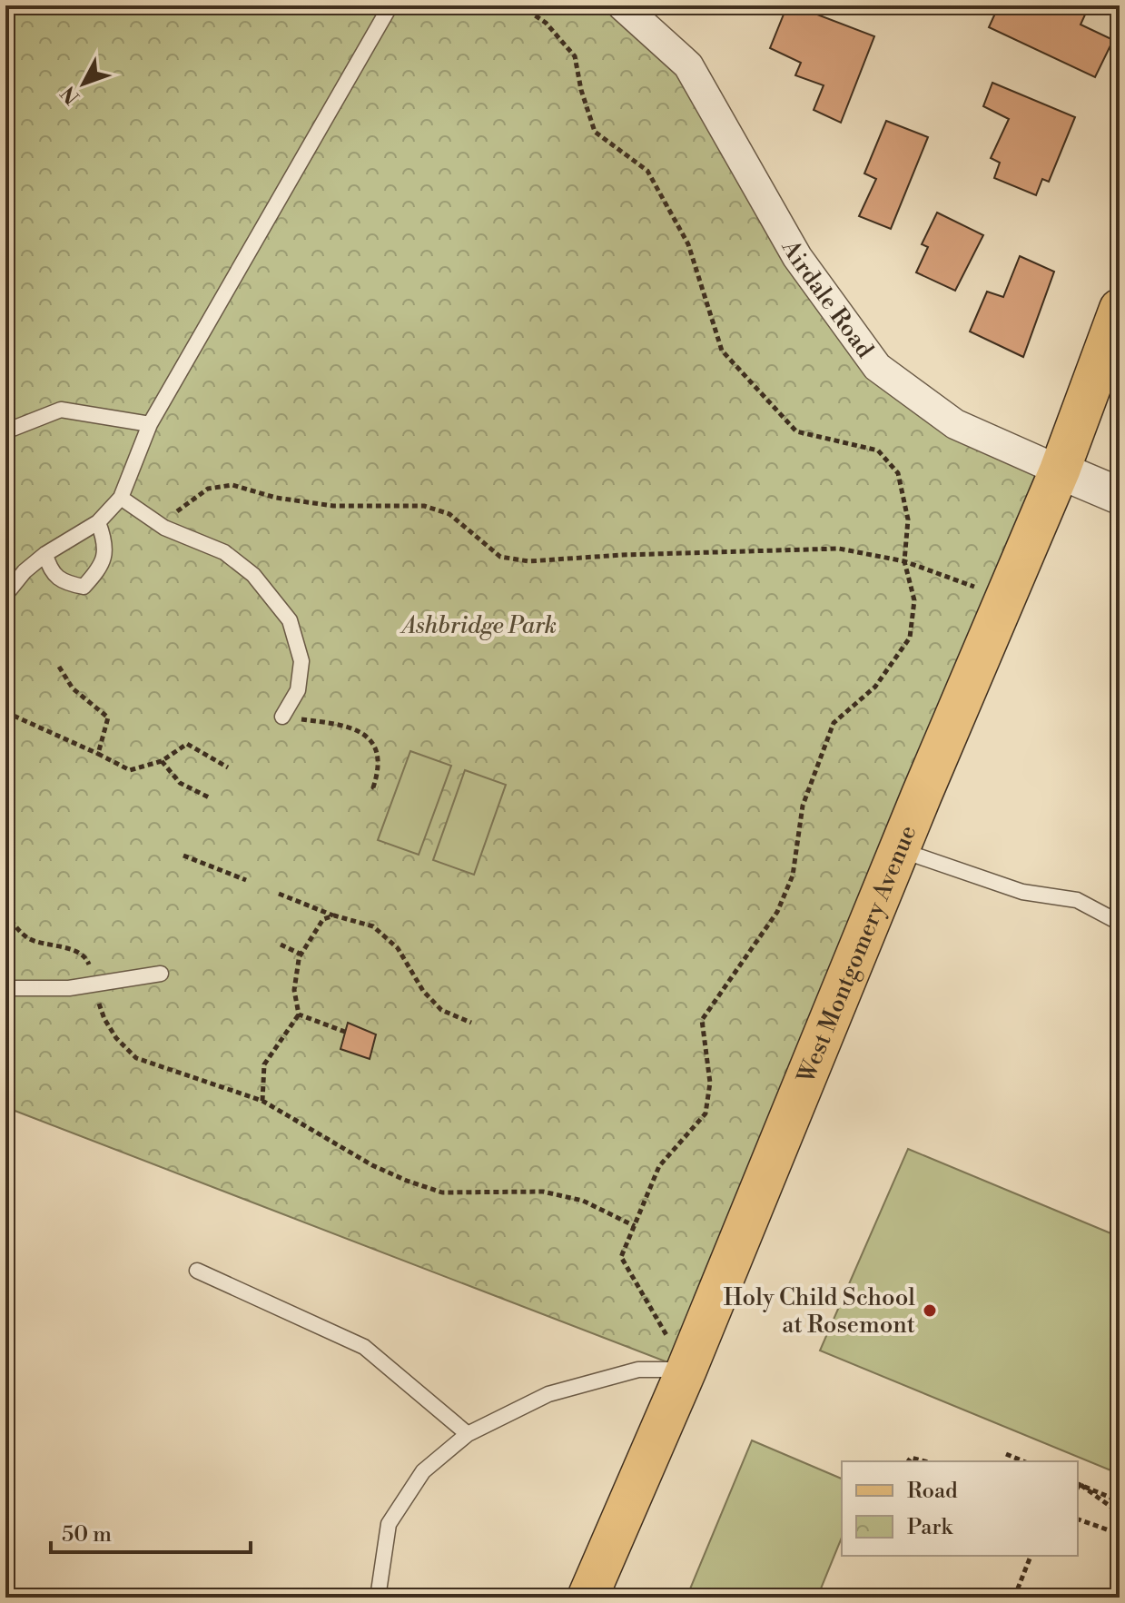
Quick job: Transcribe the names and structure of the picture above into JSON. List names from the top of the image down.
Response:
{
  "streets": {
    "main road": ["West Montgomery Avenue"],
    "street": ["Airdale Road"]
  },
  "crossings": [
    ["Airdale Road", "West Montgomery Avenue"]
  ],
  "parks": ["Ashbridge Park"],
  "places": ["Holy Child School at Rosemont"],
  "legend": ["Road", "Park"],
  "scale_bar": "50 m",
  "north": "bottom left"
}
